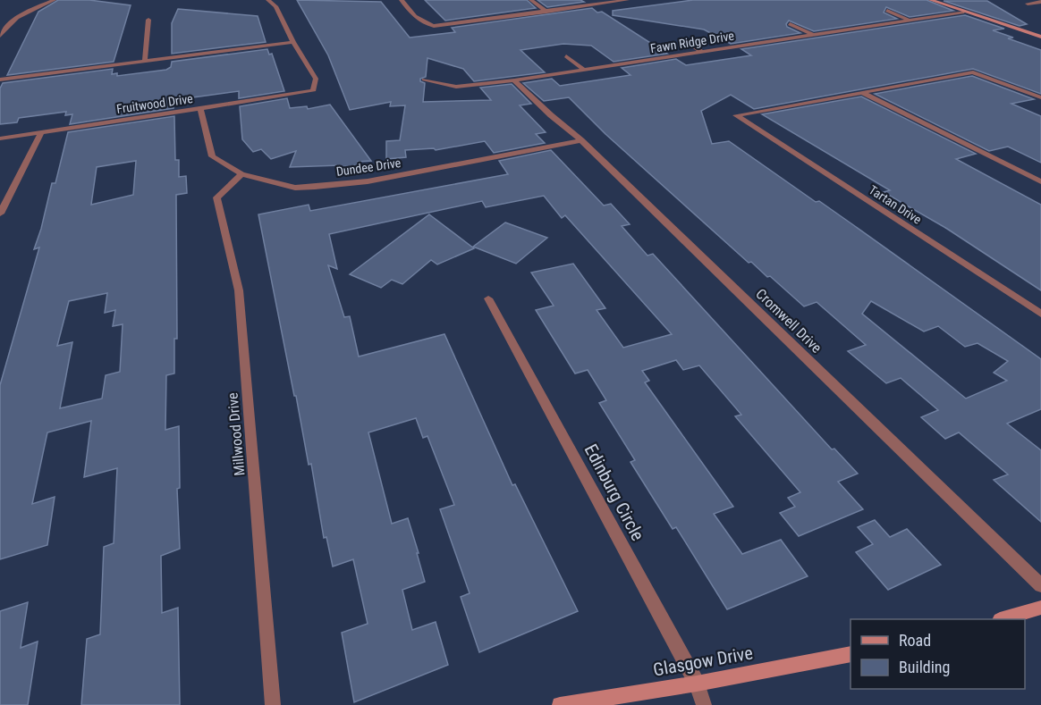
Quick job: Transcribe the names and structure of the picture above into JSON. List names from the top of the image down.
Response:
{
  "streets": {
    "street": [
      "Fawn Ridge Drive",
      "Fruitwood Drive",
      "Dundee Drive",
      "Tartan Drive",
      "Cromwell Drive",
      "Millwood Drive",
      "Edinburg Circle",
      "Glasgow Drive"
    ]
  },
  "crossings": [
    ["Fawn Ridge Drive", "Cromwell Drive"],
    ["Fruitwood Drive", "Dundee Drive"],
    ["Dundee Drive", "Cromwell Drive"],
    ["Dundee Drive", "Millwood Drive"],
    ["Edinburg Circle", "Glasgow Drive"]
  ],
  "legend": ["Road", "Building"]
}
